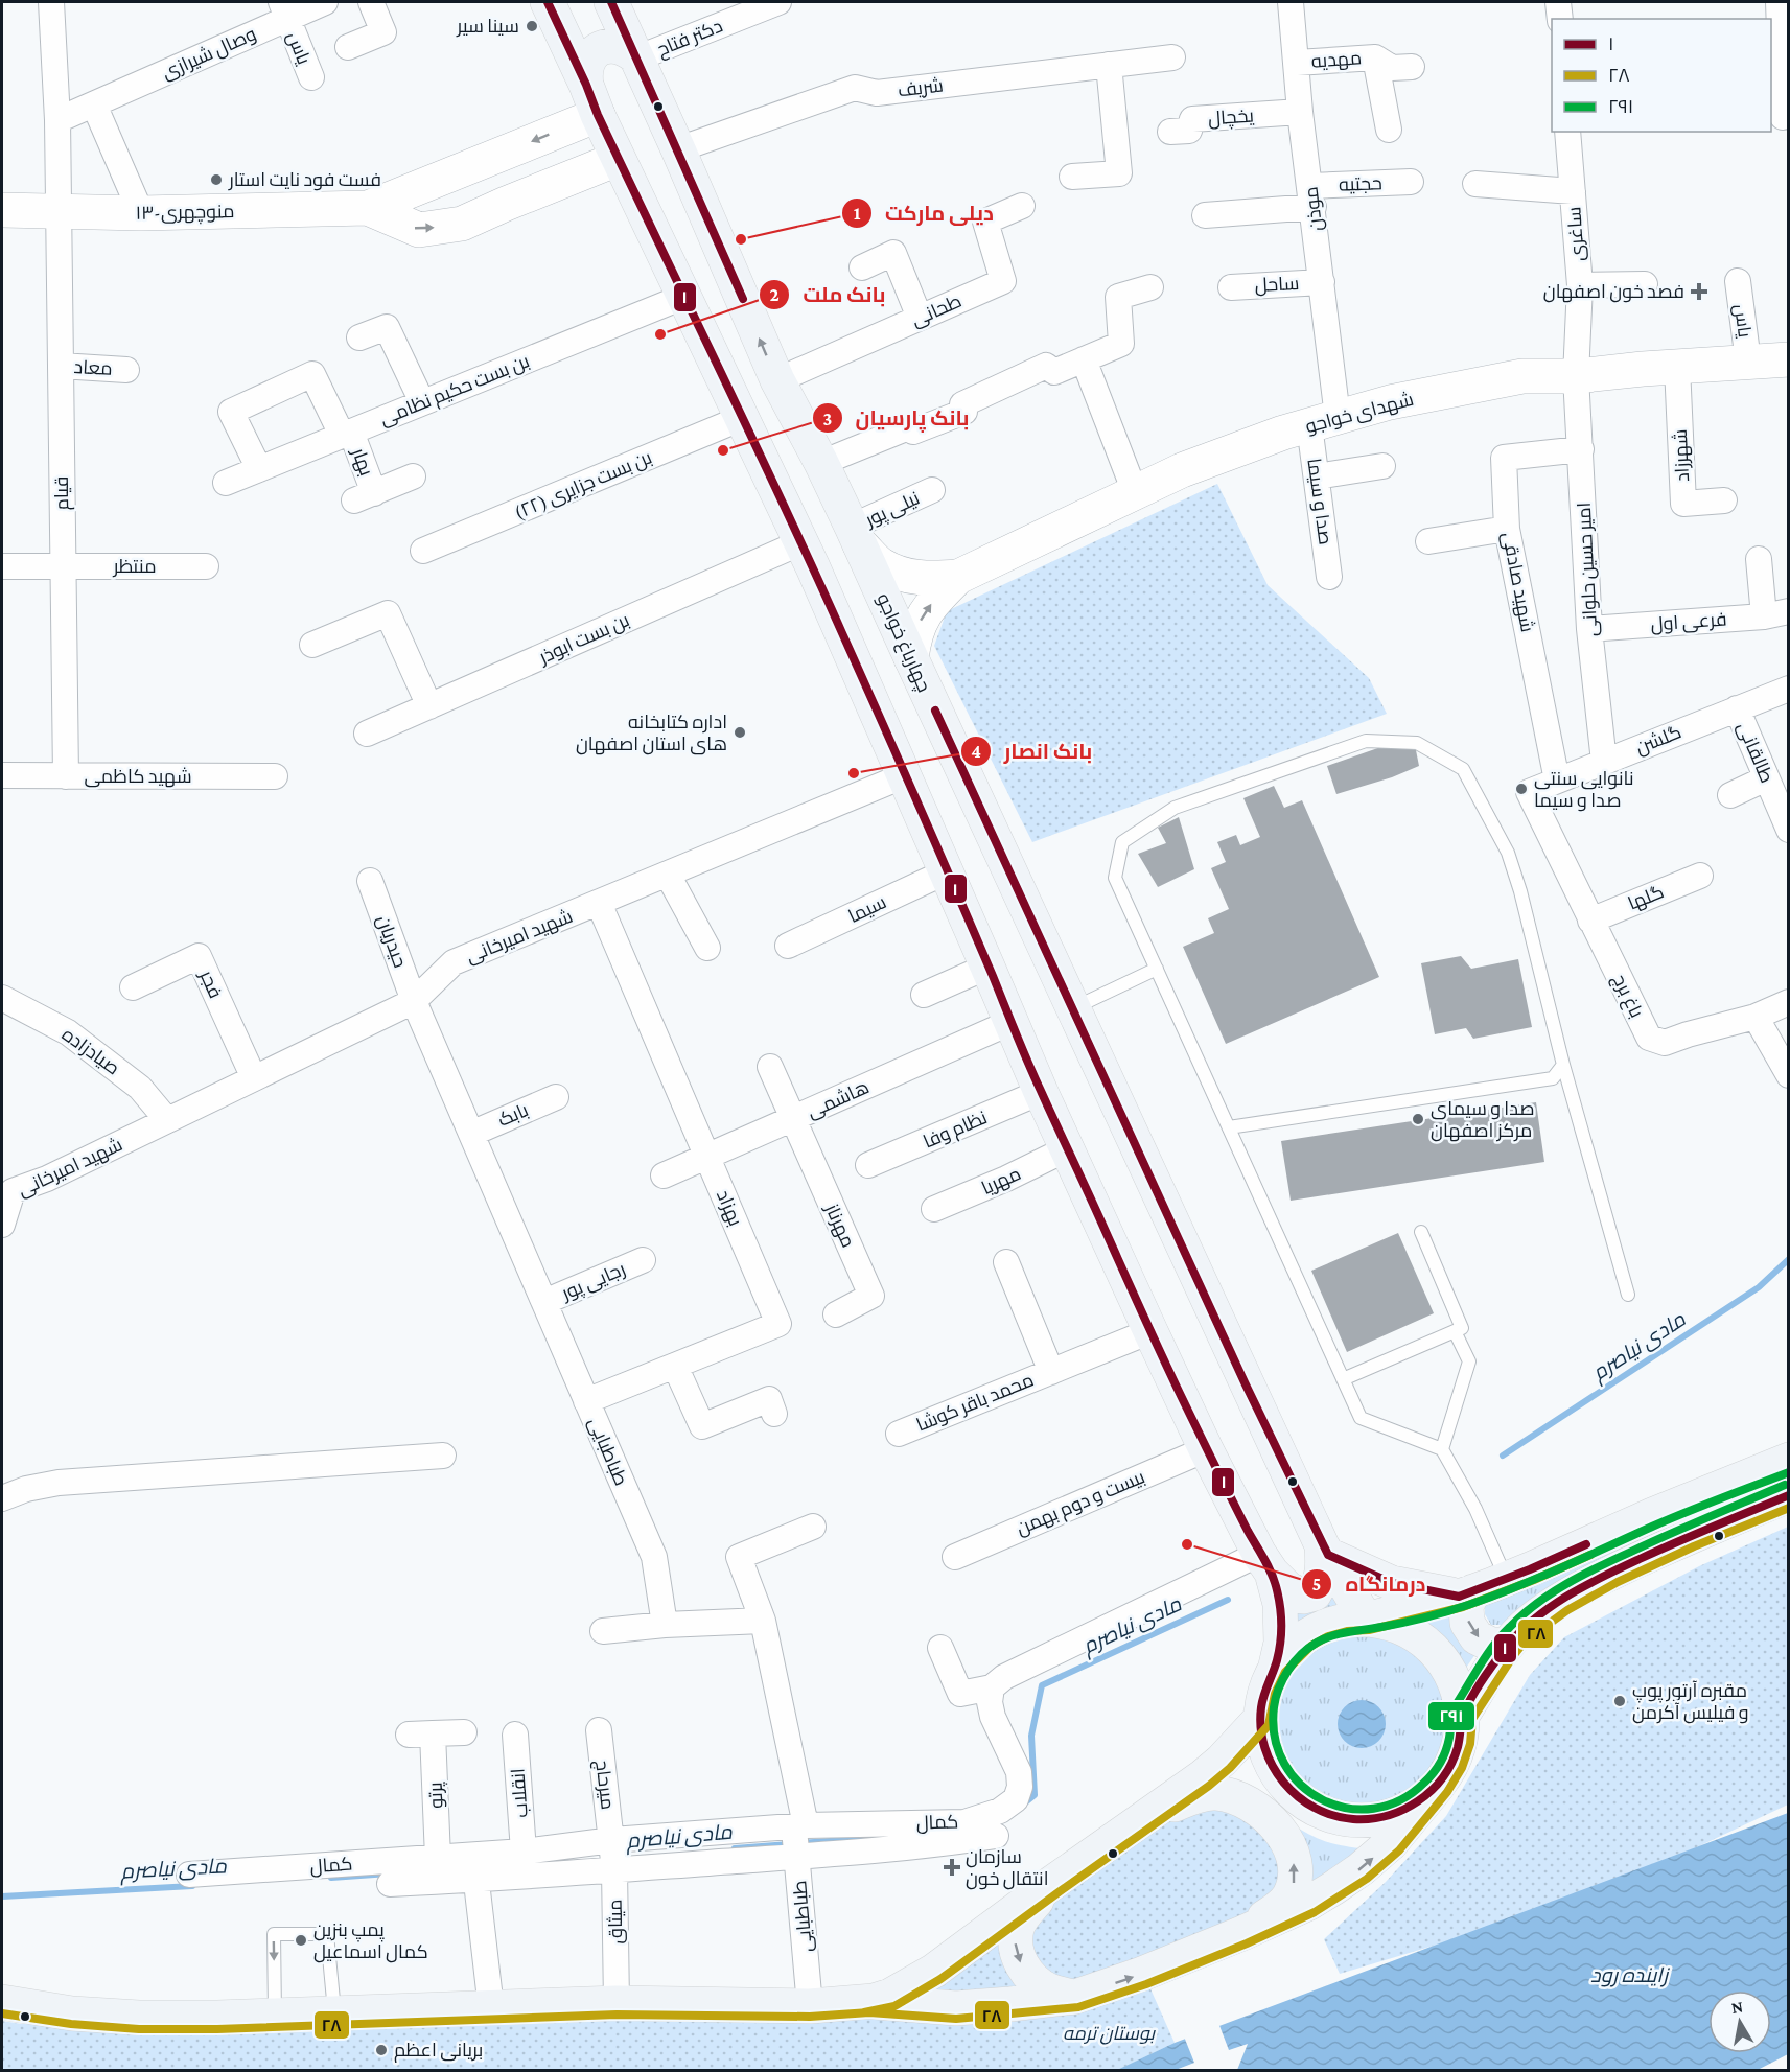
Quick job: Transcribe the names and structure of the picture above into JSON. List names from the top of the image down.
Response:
{
  "streets": {
    "main road": ["۱۳-منوچهری", "شهدای خواجو", "چهارباغ خواجو"],
    "street": [
      "دکتر فتاح",
      "یاس",
      "وصال شیرازی",
      "مهدیه",
      "شریف",
      "یخچال",
      "حجتیه",
      "موذن",
      "ساغری",
      "ساحل",
      "طحانی",
      "معاد",
      "بن بست حکیم نظامی",
      "شهرزاد",
      "بهار",
      "بن بست جزایری (۲۲)",
      "قیام",
      "صدا و سیما",
      "نیلی پور",
      "منتظر",
      "امیر حسین حلوانی",
      "شهید صادقی",
      "فرعی اول",
      "بن بست ابوذر",
      "گلشن",
      "طالقانی",
      "شهید کاظمی",
      "گلها",
      "سیما",
      "شهید امیرخانی",
      "حیدریان",
      "فجر",
      "باغ برج",
      "صیادزاده",
      "هاشمی",
      "بابک",
      "نظام وفا",
      "مهریا",
      "بهزاد",
      "مهرناز",
      "رجایی پور",
      "محمد باقر کوشا",
      "طباطبایی",
      "بیست و دوم بهمن",
      "میرحاج",
      "انقلاب",
      "پرتو",
      "کمال",
      "میثاق"
    ]
  },
  "crossings": [
    ["دکتر فتاح", "چهارباغ خواجو"],
    ["یاس", "وصال شیرازی"],
    ["یاس", "شهدای خواجو"],
    ["مهدیه", "موذن"],
    ["شریف", "چهارباغ خواجو"],
    ["یخچال", "موذن"],
    ["حجتیه", "موذن"],
    ["موذن", "ساحل"],
    ["موذن", "شهدای خواجو"],
    ["موذن", "صدا و سیما"],
    ["۱۳-منوچهری", "قیام"],
    ["ساغری", "شهدای خواجو"],
    ["ساغری", "امیر حسین حلوانی"],
    ["طحانی", "چهارباغ خواجو"],
    ["معاد", "قیام"],
    ["بن بست حکیم نظامی", "بهار"],
    ["شهدای خواجو", "شهرزاد"],
    ["شهدای خواجو", "صدا و سیما"],
    ["شهدای خواجو", "امیر حسین حلوانی"],
    ["قیام", "منتظر"],
    ["قیام", "شهید کاظمی"],
    ["نیلی پور", "چهارباغ خواجو"],
    ["امیر حسین حلوانی", "شهید صادقی"],
    ["امیر حسین حلوانی", "فرعی اول"],
    ["امیر حسین حلوانی", "گلشن"],
    ["شهید صادقی", "گلشن"],
    ["گلشن", "طالقانی"],
    ["گلشن", "باغ برج"],
    ["گلها", "باغ برج"],
    ["شهید امیرخانی", "حیدریان"],
    ["شهید امیرخانی", "فجر"],
    ["شهید امیرخانی", "صیادزاده"],
    ["شهید امیرخانی", "بهزاد"],
    ["شهید امیرخانی", "طباطبایی"],
    ["حیدریان", "طباطبایی"],
    ["هاشمی", "بهزاد"],
    ["هاشمی", "مهرناز"],
    ["بابک", "طباطبایی"],
    ["بهزاد", "طباطبایی"],
    ["رجایی پور", "طباطبایی"],
    ["طباطبایی", "کمال"],
    ["میرحاج", "کمال"],
    ["میرحاج", "میثاق"],
    ["انقلاب", "کمال"],
    ["پرتو", "کمال"],
    ["کمال", "میثاق"]
  ],
  "water": ["مادی نیاصرم", "زاینده رود"],
  "parks": ["بوستان ترمه"],
  "places": {
    "other": [
      "سینا سیر",
      "فست فود نایت استار",
      "دیلی مارکت",
      "بانک ملت",
      "بانک پارسیان",
      "اداره کتابخانه های استان اصفهان",
      "بانک انصار",
      "نانوایی سنتی صدا و سیما",
      "صدا و سیمای مرکز اصفهان",
      "درمانگاه",
      "مقبره آرتور پوپ و فیلیس آکرمن",
      "پمپ بنزین کمال اسماعیل",
      "بریانی اعظم"
    ],
    "health": ["فصد خون اصفهان", "سازمان انتقال خون"]
  },
  "lines": ["transit line ۱", "transit line ۲۹۱", "transit line ۲۸"],
  "legend": ["۱", "۲۸", "۲۹۱"],
  "north": "top"
}
